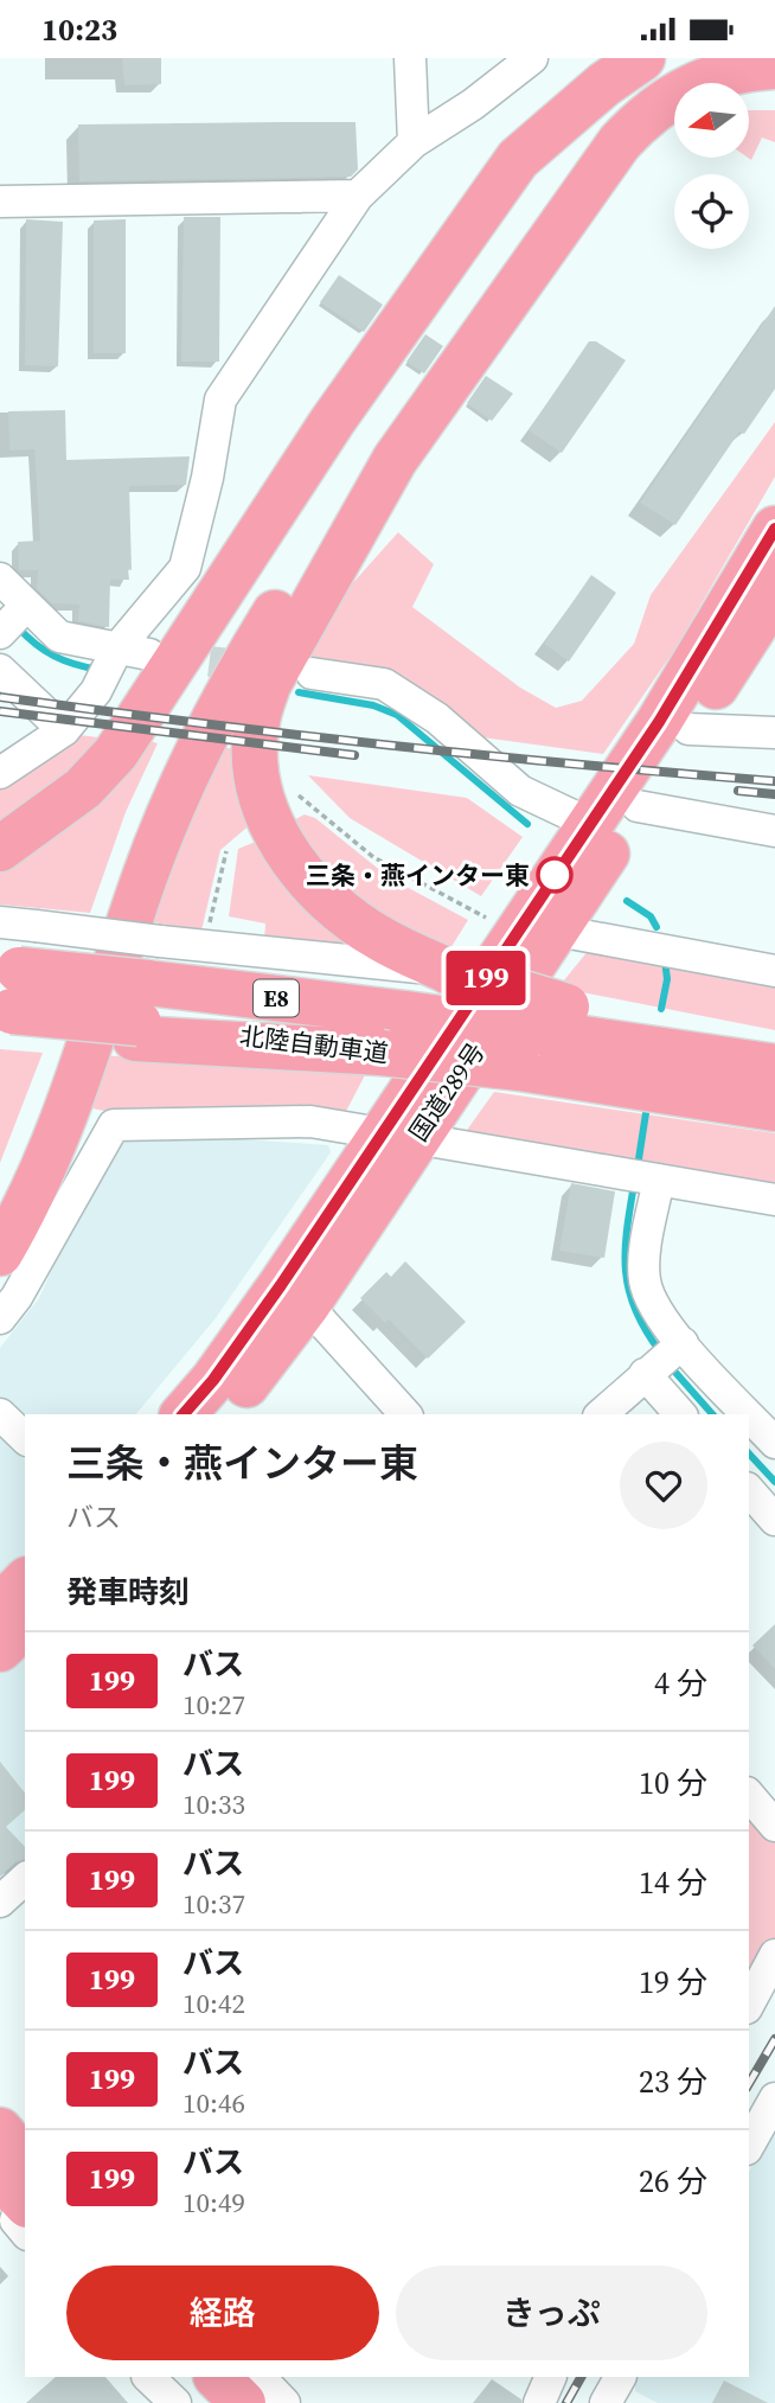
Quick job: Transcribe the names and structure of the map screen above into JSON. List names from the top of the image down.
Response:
{
  "streets": {
    "highway": ["E8", "北陸自動車道", "国道289号"]
  },
  "places": ["三条・燕インター東"],
  "lines": ["bus line 199"],
  "north": "left",
  "page": {
    "status": "10:23",
    "on_map": "199",
    "heading": [
      ["三条・燕インター東", "バス"],
      "発車時刻"
    ],
    "list": [
      {
        "mark": "199",
        "name": "バス",
        "note": "10:27",
        "value": "4 分"
      },
      {
        "mark": "199",
        "name": "バス",
        "note": "10:33",
        "value": "10 分"
      },
      {
        "mark": "199",
        "name": "バス",
        "note": "10:37",
        "value": "14 分"
      },
      {
        "mark": "199",
        "name": "バス",
        "note": "10:42",
        "value": "19 分"
      },
      {
        "mark": "199",
        "name": "バス",
        "note": "10:46",
        "value": "23 分"
      },
      {
        "mark": "199",
        "name": "バス",
        "note": "10:49",
        "value": "26 分"
      }
    ],
    "buttons": ["経路", "きっぷ"]
  }
}
